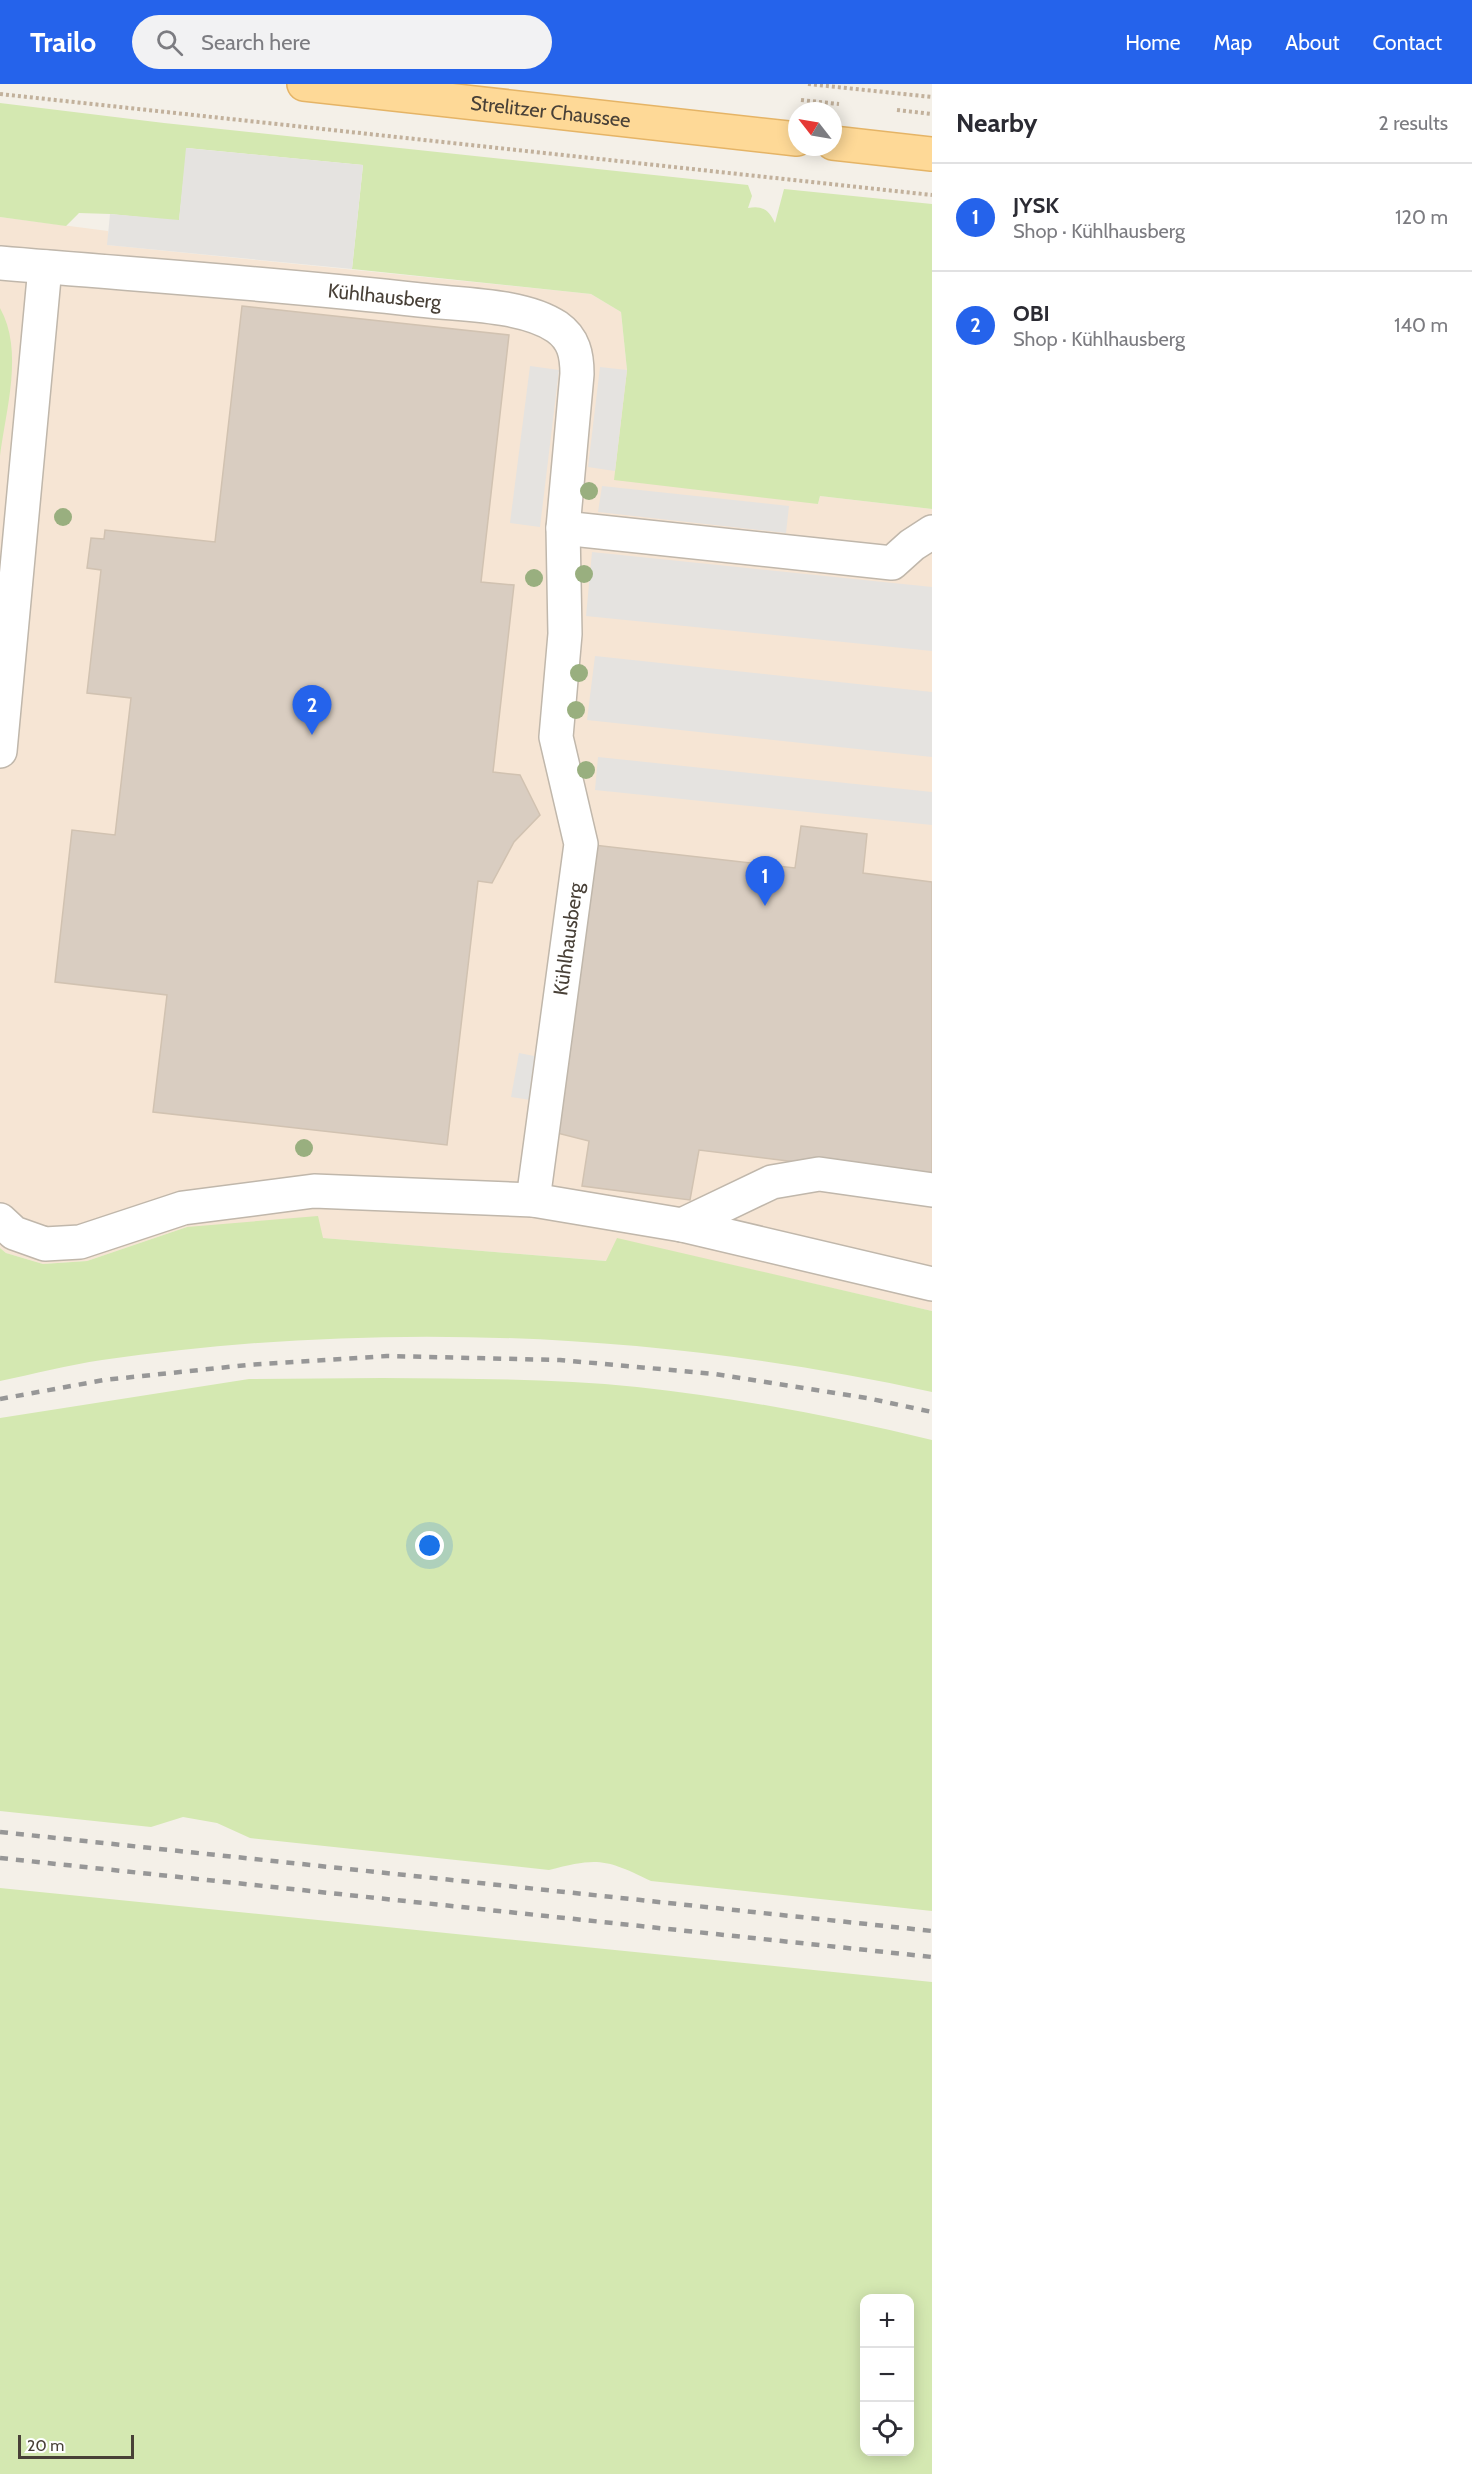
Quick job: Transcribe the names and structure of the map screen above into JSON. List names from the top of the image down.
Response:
{
  "streets": {
    "main road": ["Strelitzer Chaussee"],
    "street": ["Kühlhausberg"]
  },
  "scale_bar": "20 m",
  "north": "top left",
  "page": {
    "header": "Trailo",
    "search": "Search here",
    "nav": [
      "Home",
      "Map",
      "About",
      "Contact"
    ],
    "heading": ["Nearby", "2 results"],
    "list": [
      {
        "mark": "1",
        "name": "JYSK",
        "note": "Shop · Kühlhausberg",
        "value": "120 m"
      },
      {
        "mark": "2",
        "name": "OBI",
        "note": "Shop · Kühlhausberg",
        "value": "140 m"
      }
    ],
    "pins": ["2", "1"],
    "map_buttons": ["+", "−"],
    "scale": "20 m"
  }
}
